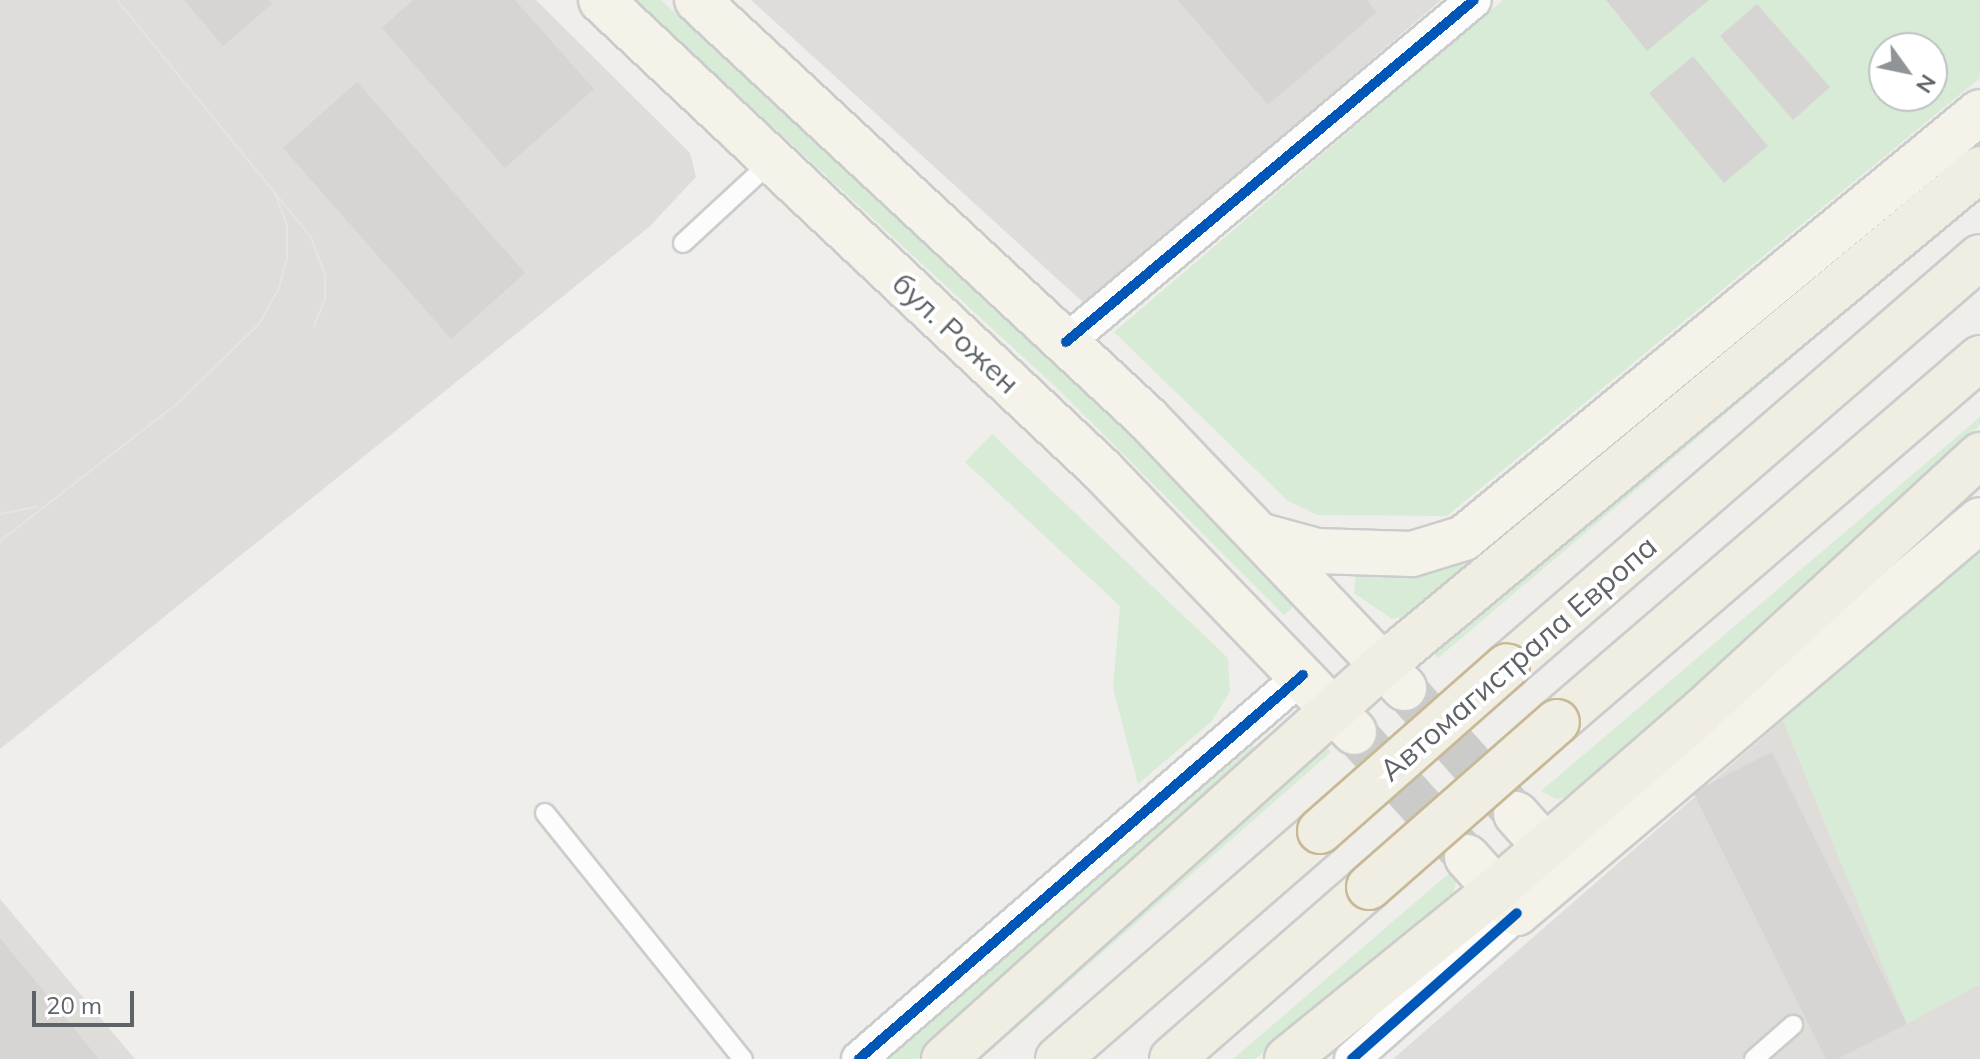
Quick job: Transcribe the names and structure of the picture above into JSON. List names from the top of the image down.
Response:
{
  "streets": {
    "highway": ["Автомагистрала Европа"],
    "main road": ["бул. Рожен"]
  },
  "scale_bar": "20 m",
  "north": "bottom right"
}
